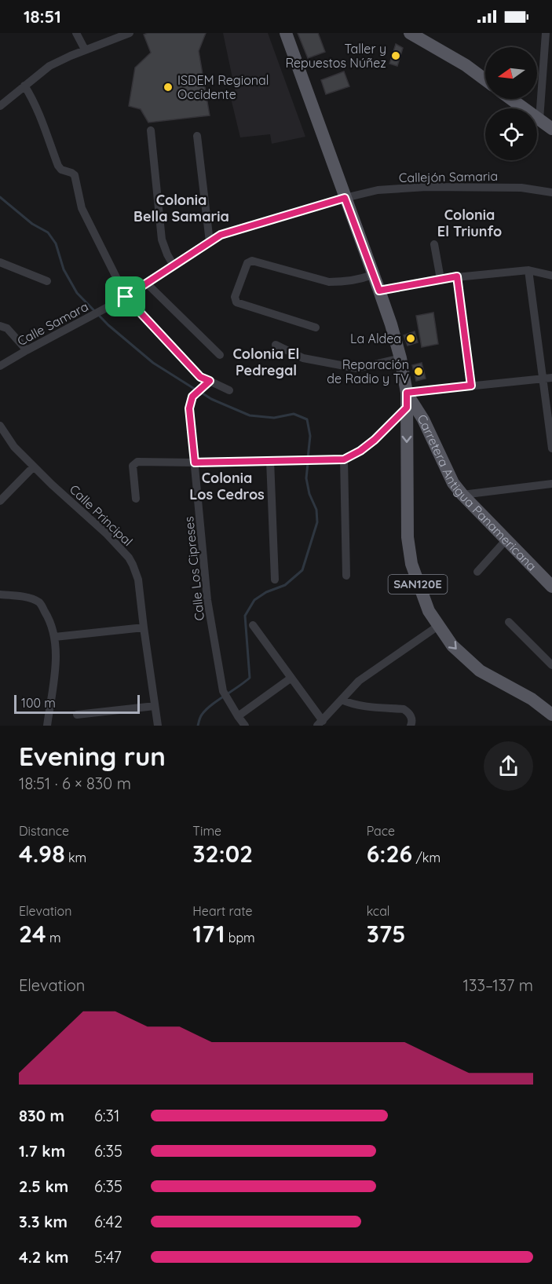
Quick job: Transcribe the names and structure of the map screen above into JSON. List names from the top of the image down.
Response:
{
  "streets": {
    "main road": ["Carretera Antigua Panamericana", "SAN120E"],
    "street": [
      "Callejón Samaria",
      "Calle Samara",
      "Calle Principal",
      "Calle Los Cipreses"
    ]
  },
  "crossings": [
    ["Callejón Samaria", "Calle Samara"],
    ["Callejón Samaria", "Carretera Antigua Panamericana"],
    ["Calle Samara", "Carretera Antigua Panamericana"]
  ],
  "districts": [
    "Colonia Bella Samaria",
    "Colonia El Triunfo",
    "Colonia El Pedregal",
    "Colonia Los Cedros"
  ],
  "places": [
    "Taller y Repuestos Núñez",
    "ISDEM Regional Occidente",
    "La Aldea",
    "Reparación de Radio y TV"
  ],
  "scale_bar": "100 m",
  "north": "left",
  "page": {
    "status": "18:51",
    "scale": "100 m",
    "heading": ["Evening run", "18:51 · 6 × 830 m"],
    "stats": [
      ["Distance", "4.98 km"],
      ["Time", "32:02"],
      ["Pace", "6:26 /km"],
      ["Elevation", "24 m"],
      ["Heart rate", "171 bpm"],
      ["kcal", "375"]
    ],
    "chart": ["Elevation", "133–137 m"],
    "list": [
      {
        "name": "830 m",
        "note": "6:31"
      },
      {
        "name": "1.7 km",
        "note": "6:35"
      },
      {
        "name": "2.5 km",
        "note": "6:35"
      },
      {
        "name": "3.3 km",
        "note": "6:42"
      },
      {
        "name": "4.2 km",
        "note": "5:47"
      }
    ]
  }
}
